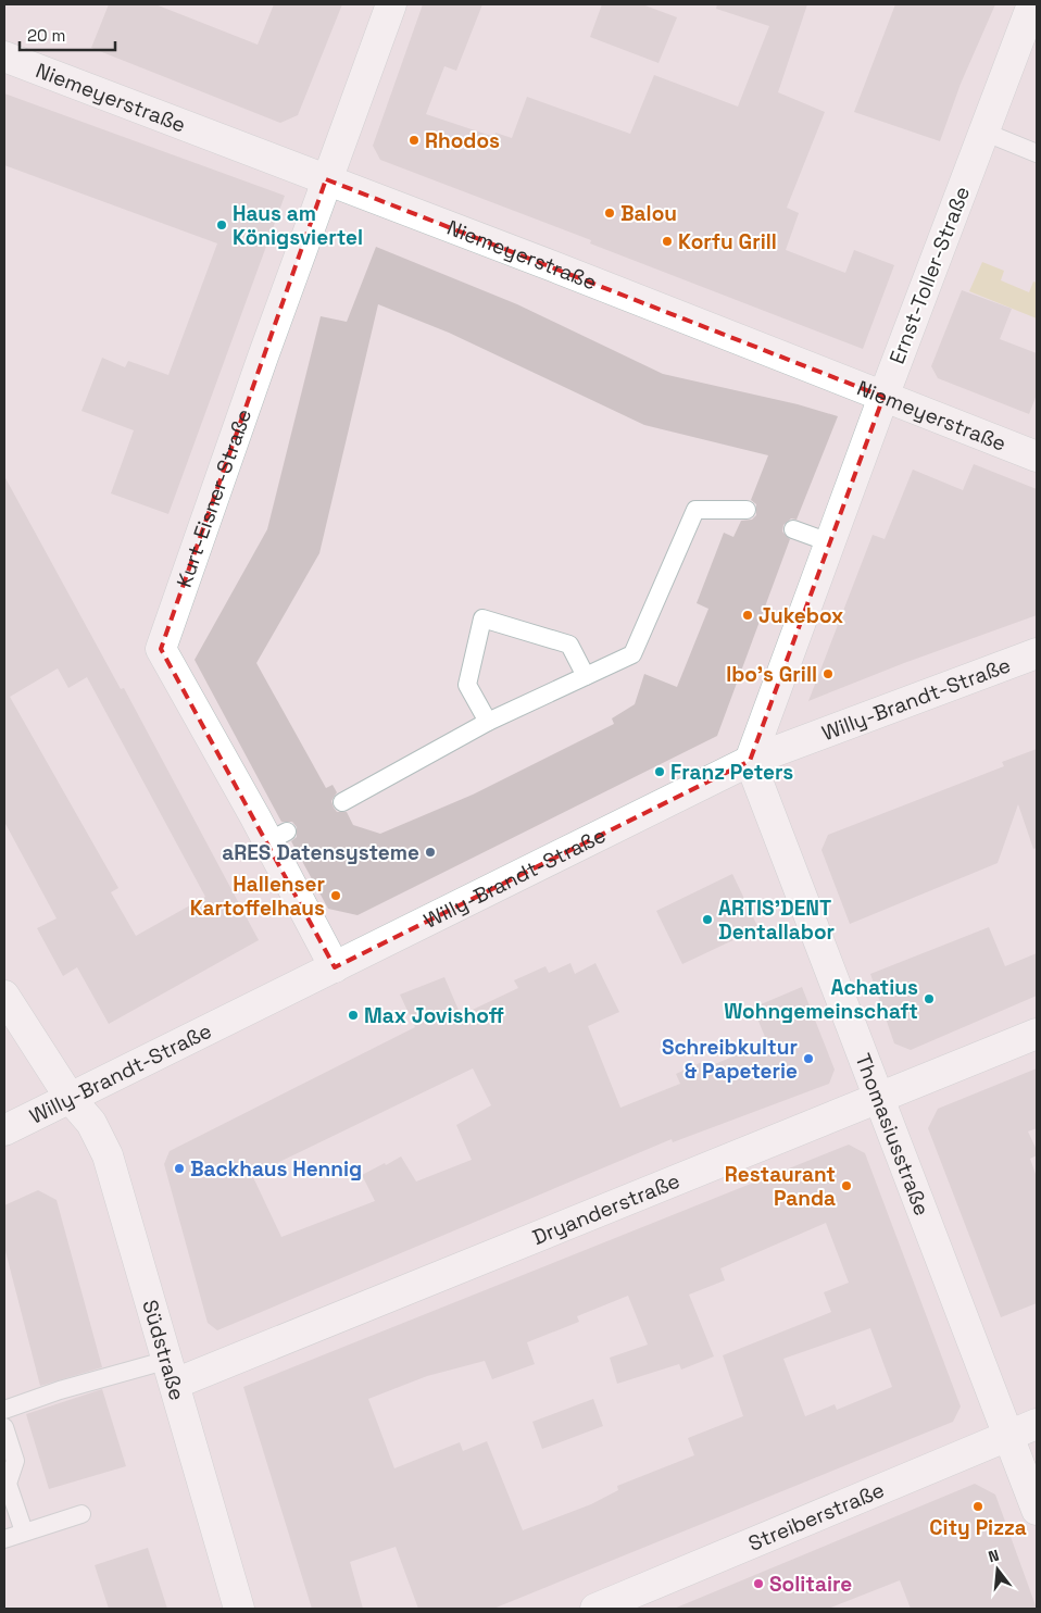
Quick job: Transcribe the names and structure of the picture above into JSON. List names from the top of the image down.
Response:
{
  "streets": {
    "street": [
      "Niemeyerstraße",
      "Ernst-Toller-Straße",
      "Kurt-Eisner-Straße",
      "Willy-Brandt-Straße",
      "Thomasiusstraße",
      "Dryanderstraße",
      "Südstraße",
      "Streiberstraße"
    ]
  },
  "crossings": [
    ["Niemeyerstraße", "Ernst-Toller-Straße"],
    ["Niemeyerstraße", "Kurt-Eisner-Straße"],
    ["Ernst-Toller-Straße", "Willy-Brandt-Straße"],
    ["Ernst-Toller-Straße", "Thomasiusstraße"],
    ["Kurt-Eisner-Straße", "Willy-Brandt-Straße"],
    ["Willy-Brandt-Straße", "Thomasiusstraße"],
    ["Willy-Brandt-Straße", "Südstraße"],
    ["Thomasiusstraße", "Dryanderstraße"],
    ["Thomasiusstraße", "Streiberstraße"],
    ["Dryanderstraße", "Südstraße"]
  ],
  "places": [
    "Rhodos",
    "Balou",
    "Haus am Königsviertel",
    "Korfu Grill",
    "Jukebox",
    "Ibo's Grill",
    "Franz Peters",
    "aRES Datensysteme",
    "Hallenser Kartoffelhaus",
    "ARTIS'DENT Dentallabor",
    "Achatius Wohngemeinschaft",
    "Max Jovishoff",
    "Schreibkultur & Papeterie",
    "Backhaus Hennig",
    "Restaurant Panda",
    "City Pizza",
    "Solitaire"
  ],
  "scale_bar": "20 m",
  "north": "top"
}
